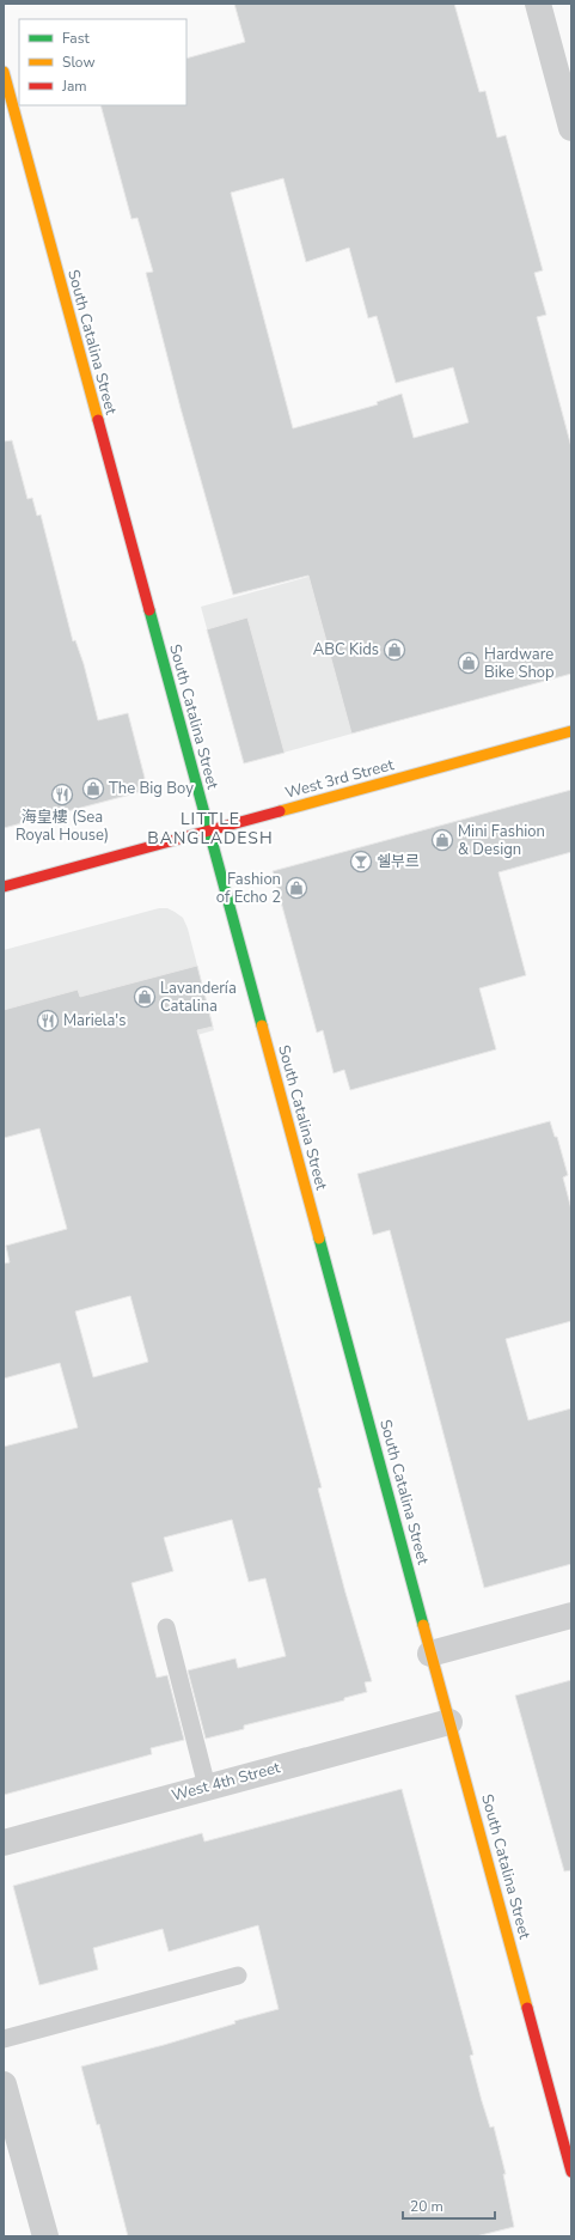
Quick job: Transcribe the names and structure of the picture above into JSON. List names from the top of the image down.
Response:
{
  "streets": {
    "street": ["South Catalina Street", "West 3rd Street", "West 4th Street"]
  },
  "crossings": [
    ["South Catalina Street", "West 3rd Street"],
    ["South Catalina Street", "West 4th Street"]
  ],
  "districts": ["LITTLE BANGLADESH"],
  "places": {
    "shop": [
      "ABC Kids",
      "Hardware Bike Shop",
      "The Big Boy",
      "Mini Fashion & Design",
      "Fashion of Echo 2",
      "Lavandería Catalina"
    ],
    "restaurant": ["海皇樓 (Sea Royal House)", "Mariela's"],
    "bar": ["쉘부르"]
  },
  "legend": ["Fast", "Slow", "Jam"],
  "scale_bar": "20 m"
}
